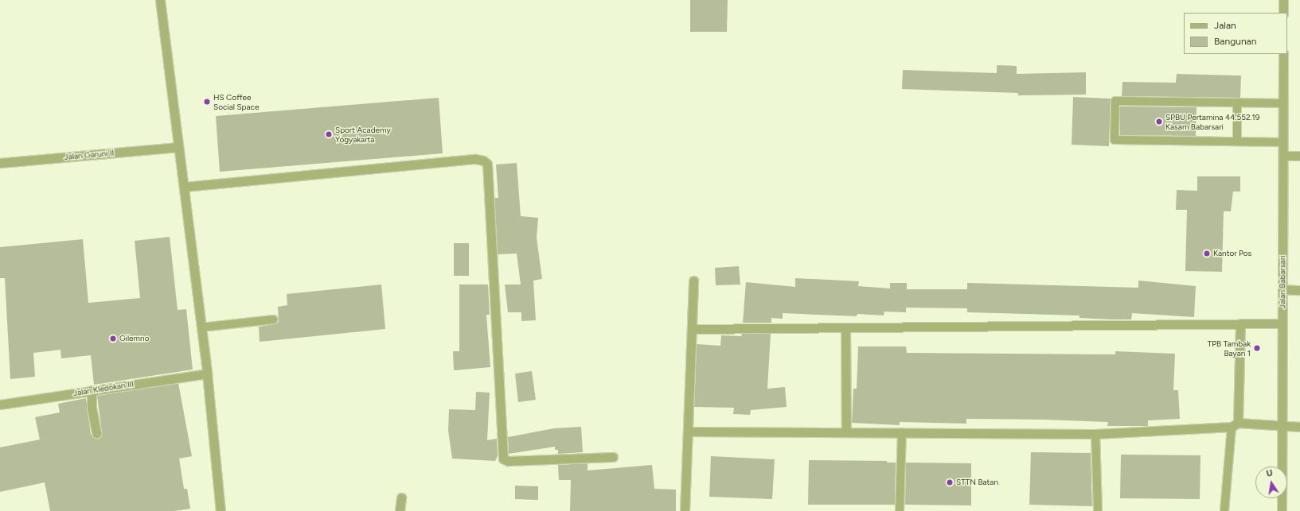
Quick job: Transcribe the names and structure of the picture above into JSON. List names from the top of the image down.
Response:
{
  "streets": {
    "street": ["Jalan Garuni II", "Jalan Babarsari", "Jalan Kledokan III"]
  },
  "places": [
    "HS Coffee Social Space",
    "SPBU Pertamina 44.552.19 Kasam Babarsari",
    "Sport Academy Yogyakarta",
    "Kantor Pos",
    "Gilemno",
    "TPB Tambak Bayan 1",
    "STTN Batan"
  ],
  "legend": ["Jalan", "Bangunan"],
  "north": "top"
}
